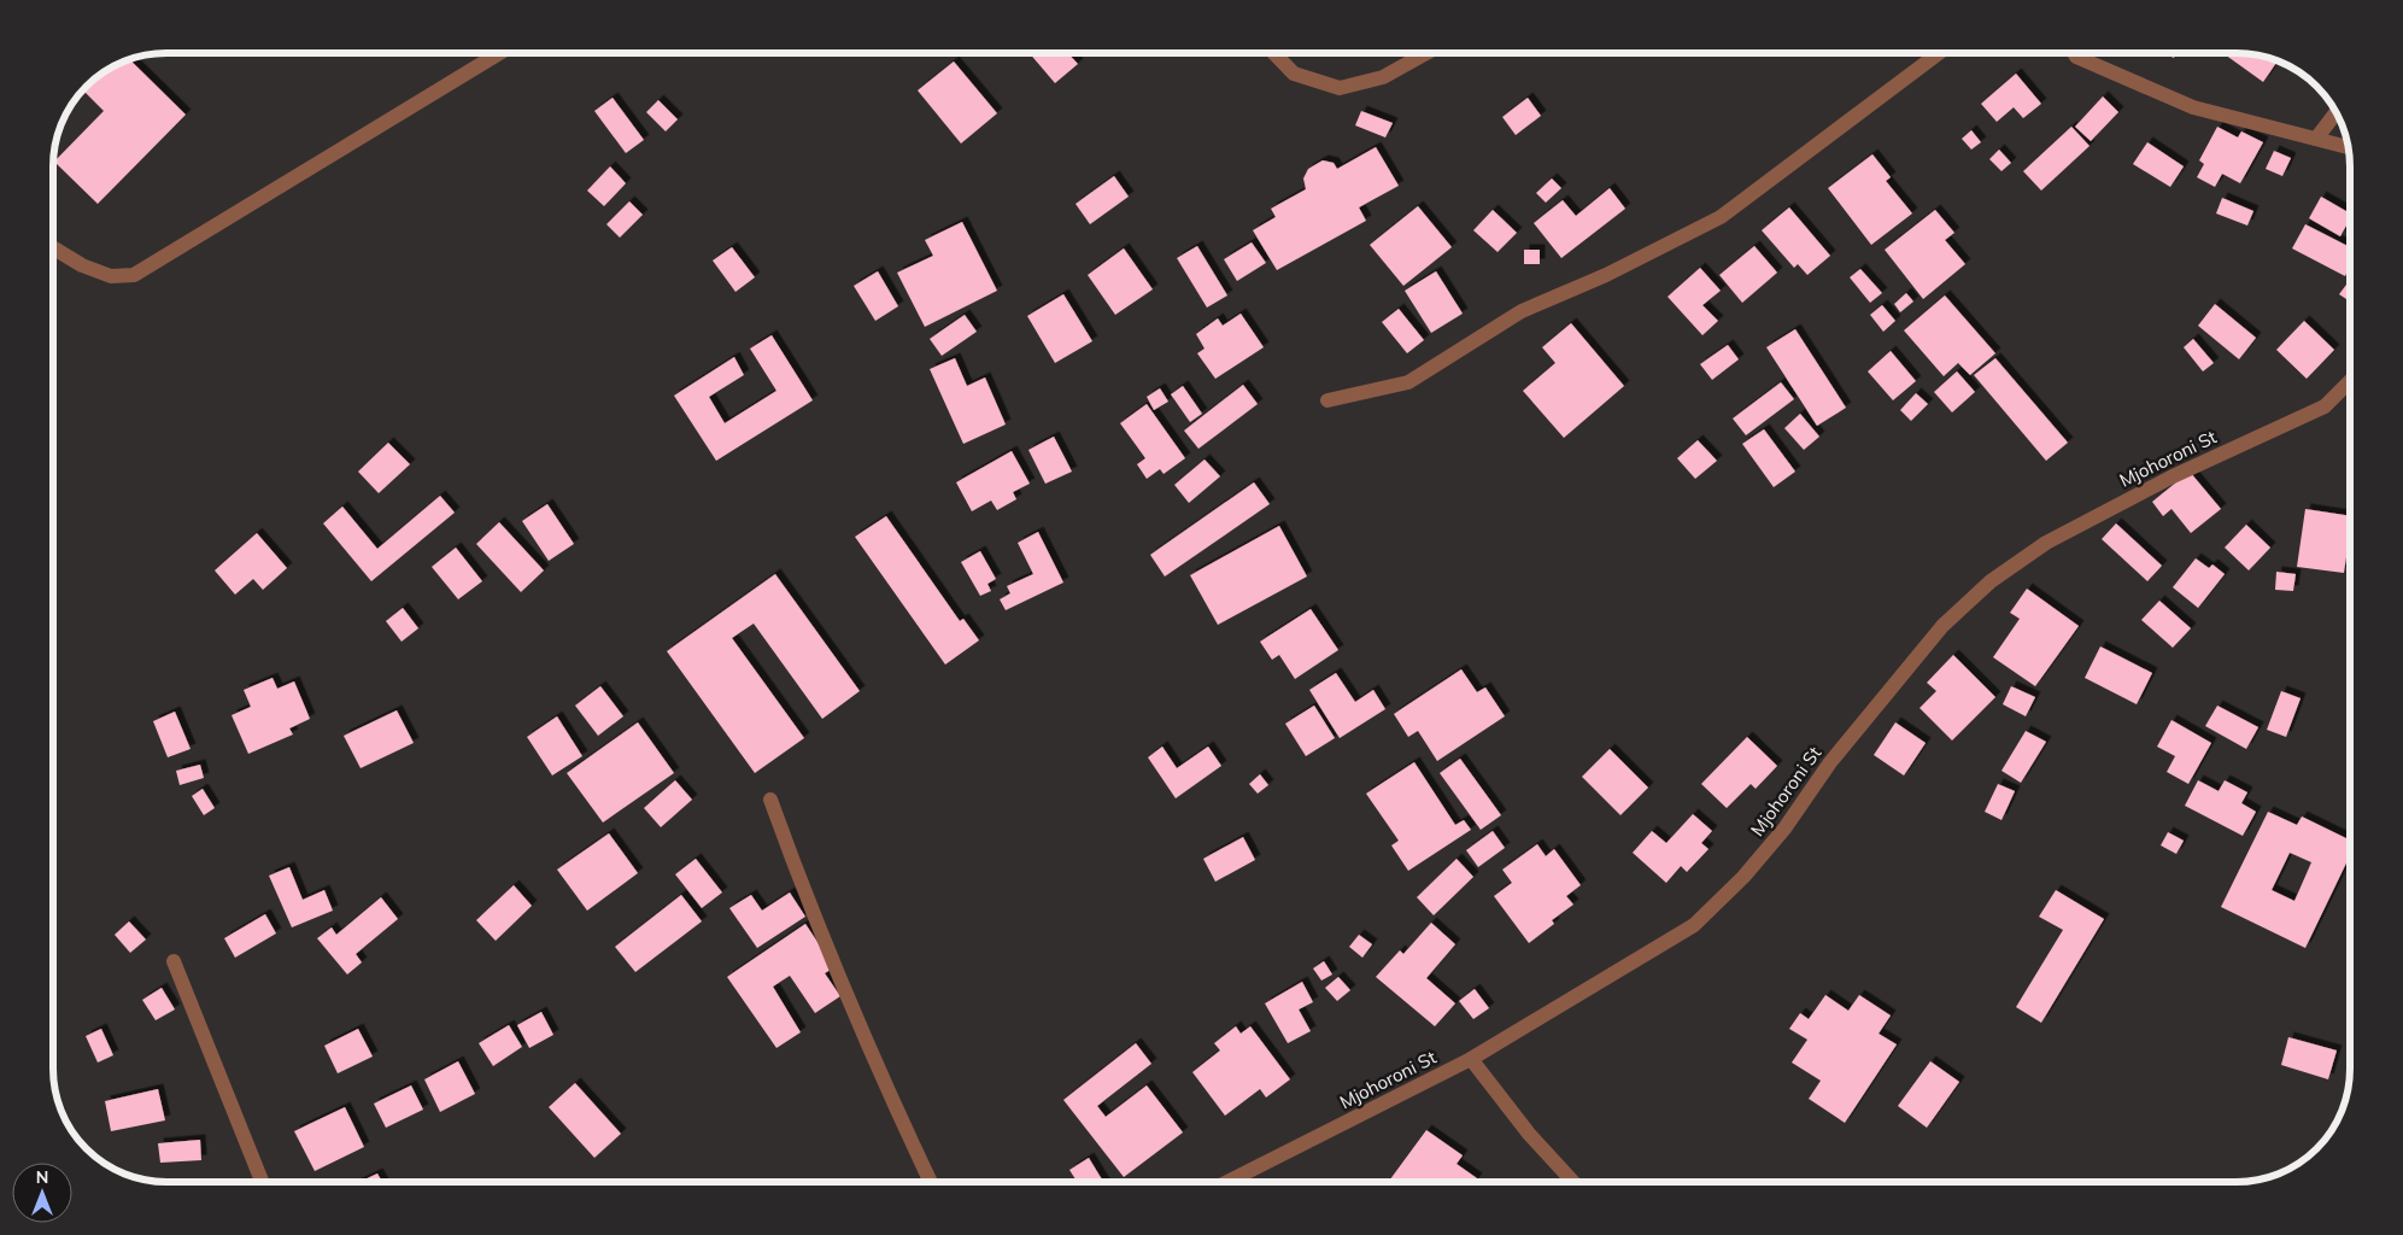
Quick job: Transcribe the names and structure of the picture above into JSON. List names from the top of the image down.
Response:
{
  "streets": {
    "street": ["Mjohoroni St"]
  },
  "north": "top"
}
